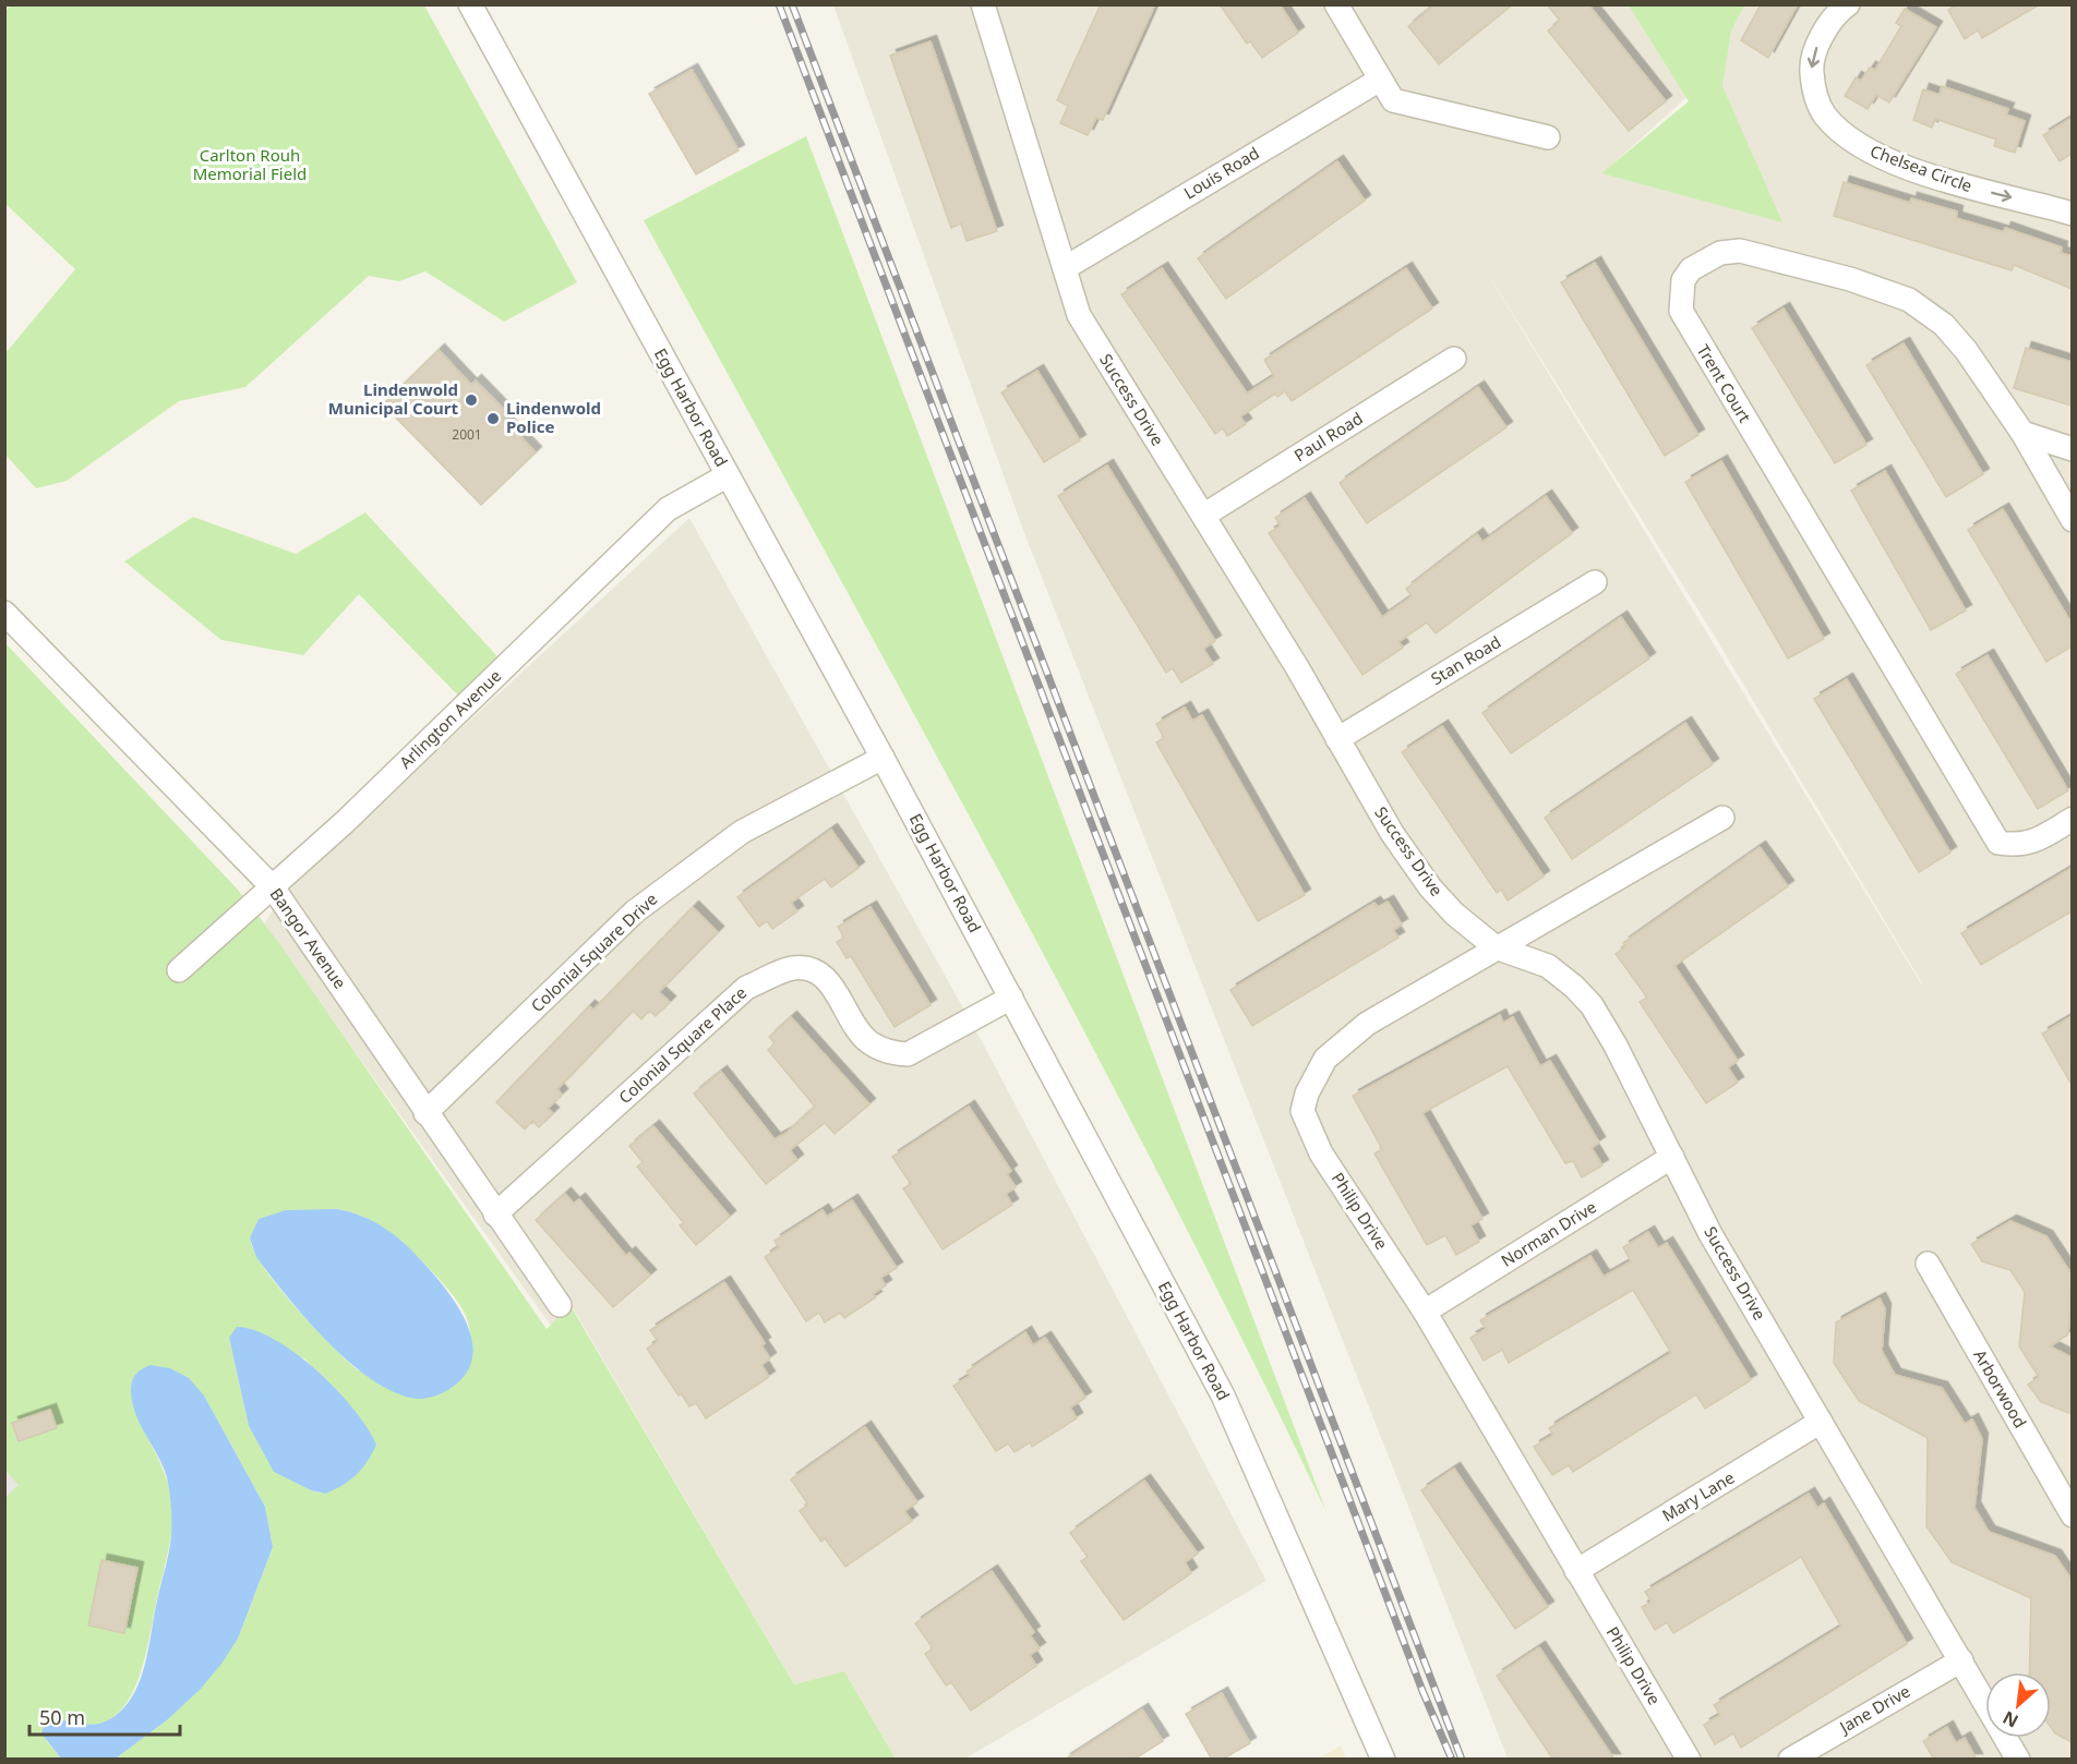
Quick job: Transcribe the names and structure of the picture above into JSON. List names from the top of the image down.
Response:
{
  "streets": {
    "street": [
      "Chelsea Circle",
      "Louis Road",
      "Trent Court",
      "Success Drive",
      "Egg Harbor Road",
      "Paul Road",
      "Stan Road",
      "Arlington Avenue",
      "Bangor Avenue",
      "Colonial Square Drive",
      "Colonial Square Place",
      "Philip Drive",
      "Norman Drive",
      "Arborwood",
      "Mary Lane",
      "Jane Drive"
    ]
  },
  "crossings": [
    ["Louis Road", "Success Drive"],
    ["Success Drive", "Paul Road"],
    ["Success Drive", "Stan Road"],
    ["Success Drive", "Philip Drive"],
    ["Success Drive", "Norman Drive"],
    ["Success Drive", "Mary Lane"],
    ["Success Drive", "Jane Drive"],
    ["Egg Harbor Road", "Arlington Avenue"],
    ["Egg Harbor Road", "Colonial Square Drive"],
    ["Egg Harbor Road", "Colonial Square Place"],
    ["Arlington Avenue", "Bangor Avenue"],
    ["Bangor Avenue", "Colonial Square Drive"],
    ["Bangor Avenue", "Colonial Square Place"],
    ["Philip Drive", "Norman Drive"],
    ["Philip Drive", "Mary Lane"]
  ],
  "parks": ["Carlton Rouh Memorial Field"],
  "places": ["Lindenwold Municipal Court", "Lindenwold Police"],
  "house_numbers": ["2001"],
  "scale_bar": "50 m",
  "north": "bottom left"
}
